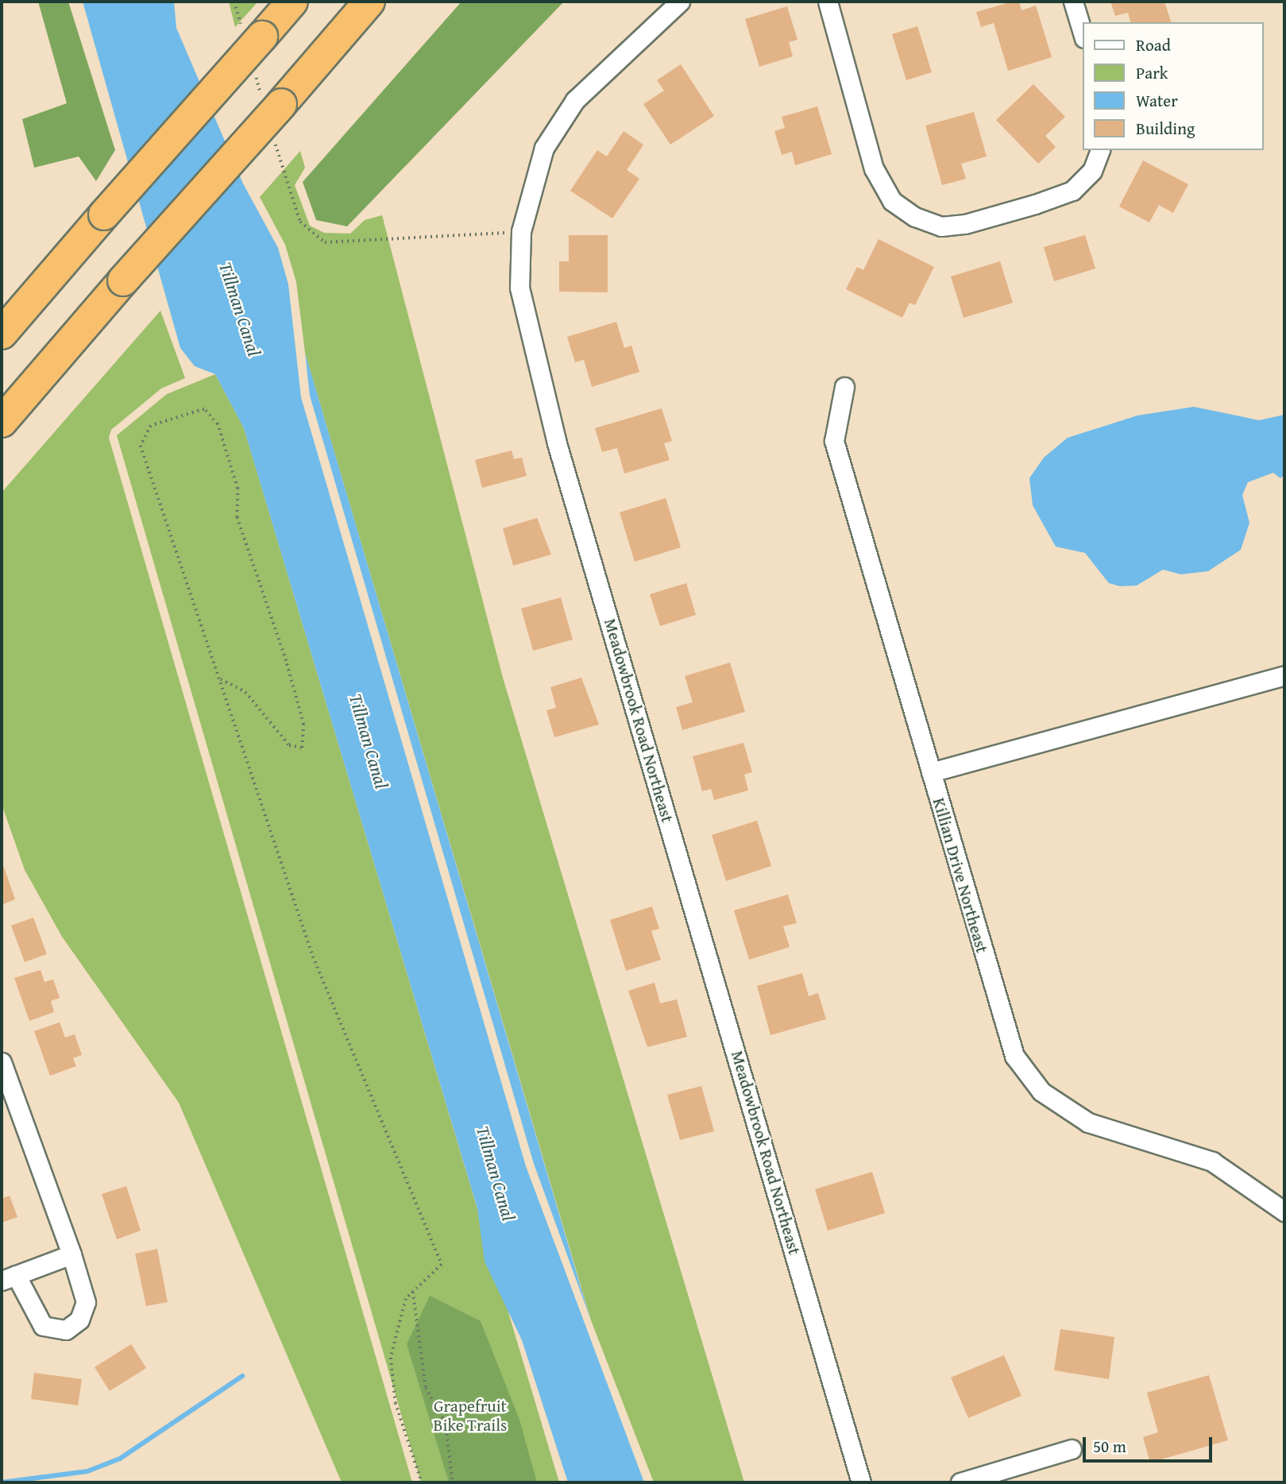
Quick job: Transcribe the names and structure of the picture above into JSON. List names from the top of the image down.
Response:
{
  "streets": {
    "street": ["Meadowbrook Road Northeast", "Killian Drive Northeast"]
  },
  "water": ["Tillman Canal"],
  "parks": ["Grapefruit Bike Trails"],
  "legend": [
    "Road",
    "Park",
    "Water",
    "Building"
  ],
  "scale_bar": "50 m"
}
